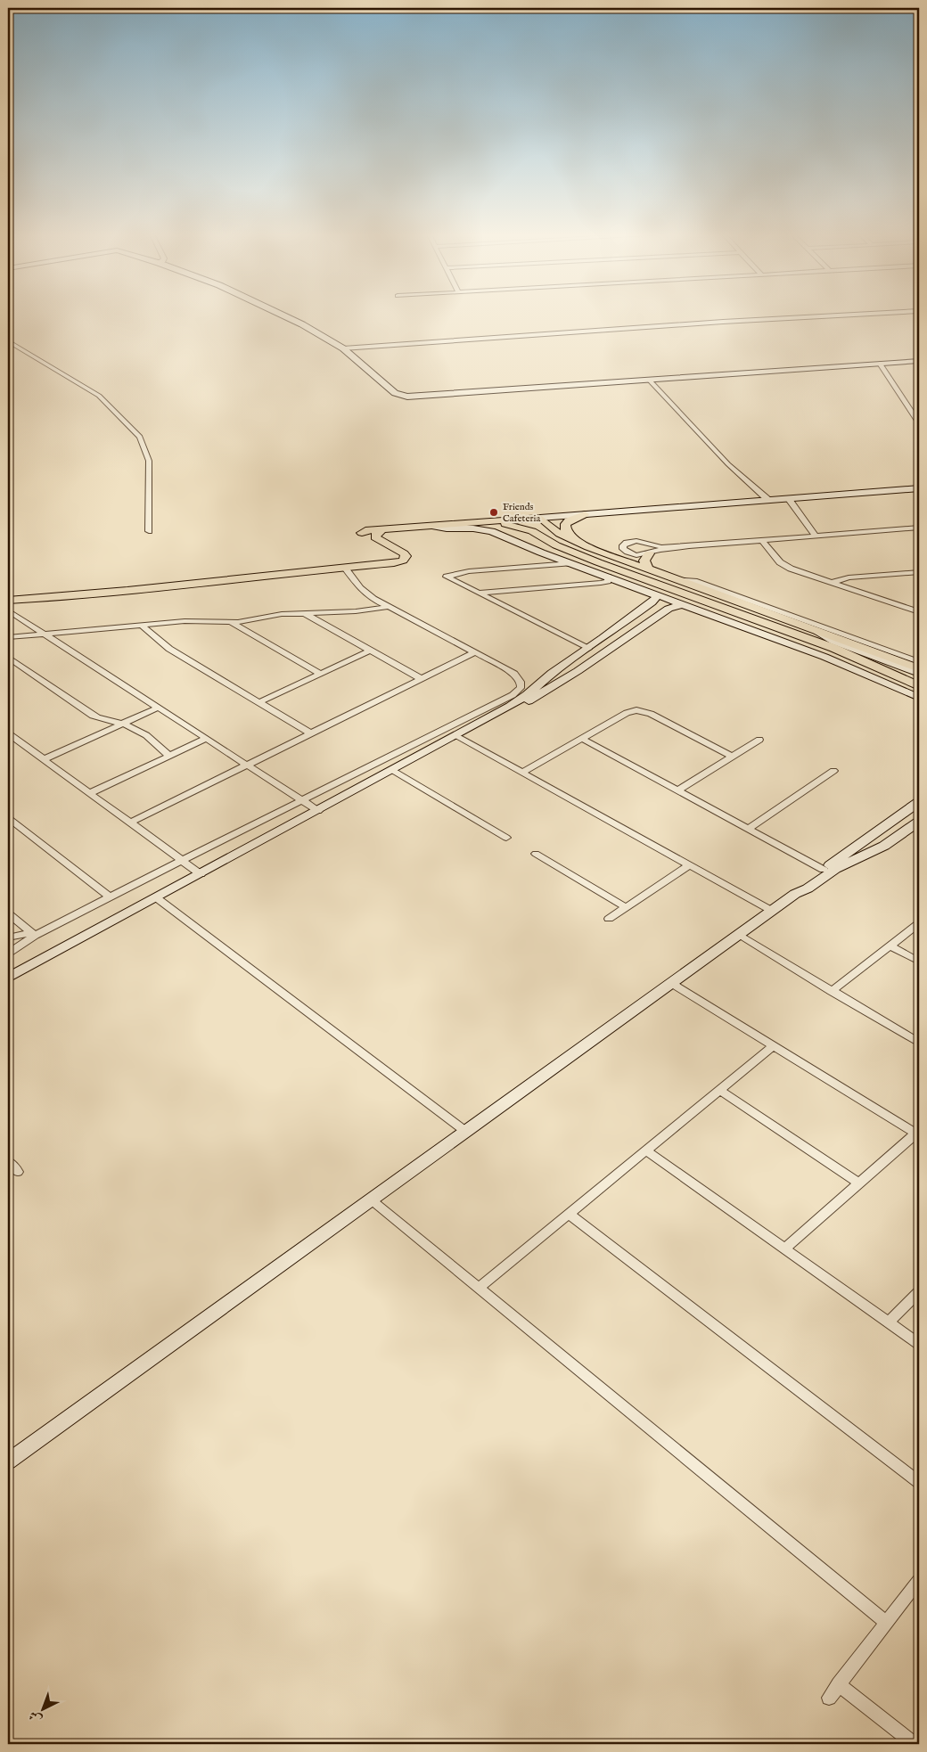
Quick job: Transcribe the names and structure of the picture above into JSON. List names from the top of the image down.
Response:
{
  "places": ["Friends Cafeteria"],
  "north": "bottom left"
}
